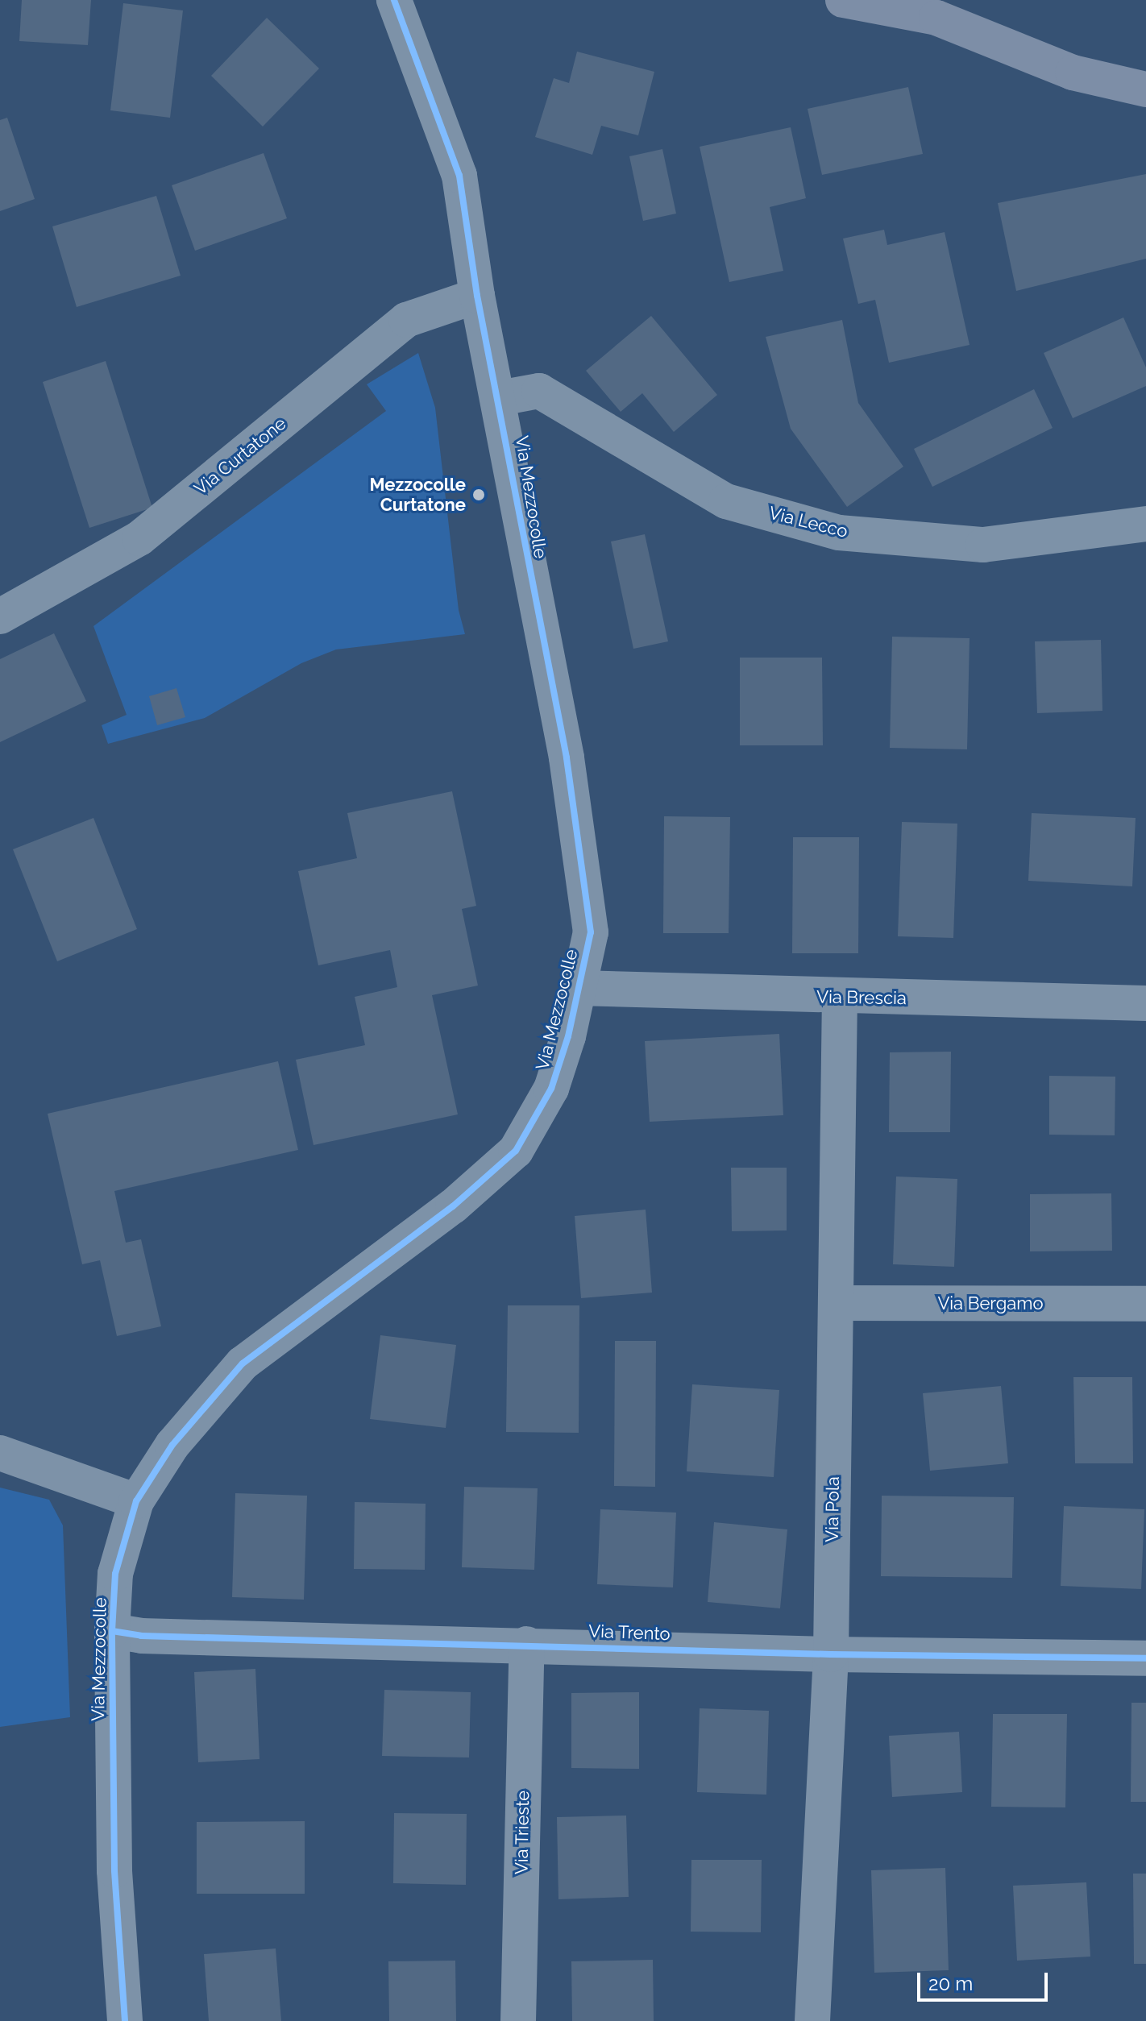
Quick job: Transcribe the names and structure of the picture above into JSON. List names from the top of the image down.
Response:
{
  "streets": {
    "street": [
      "Via Curtatone",
      "Via Mezzocolle",
      "Via Lecco",
      "Via Brescia",
      "Via Bergamo",
      "Via Pola",
      "Via Trento",
      "Via Trieste"
    ]
  },
  "crossings": [
    ["Via Curtatone", "Via Mezzocolle"],
    ["Via Mezzocolle", "Via Lecco"],
    ["Via Mezzocolle", "Via Brescia"],
    ["Via Mezzocolle", "Via Trento"],
    ["Via Brescia", "Via Pola"],
    ["Via Bergamo", "Via Pola"],
    ["Via Pola", "Via Trento"],
    ["Via Trento", "Via Trieste"]
  ],
  "places": ["Mezzocolle Curtatone"],
  "scale_bar": "20 m"
}
